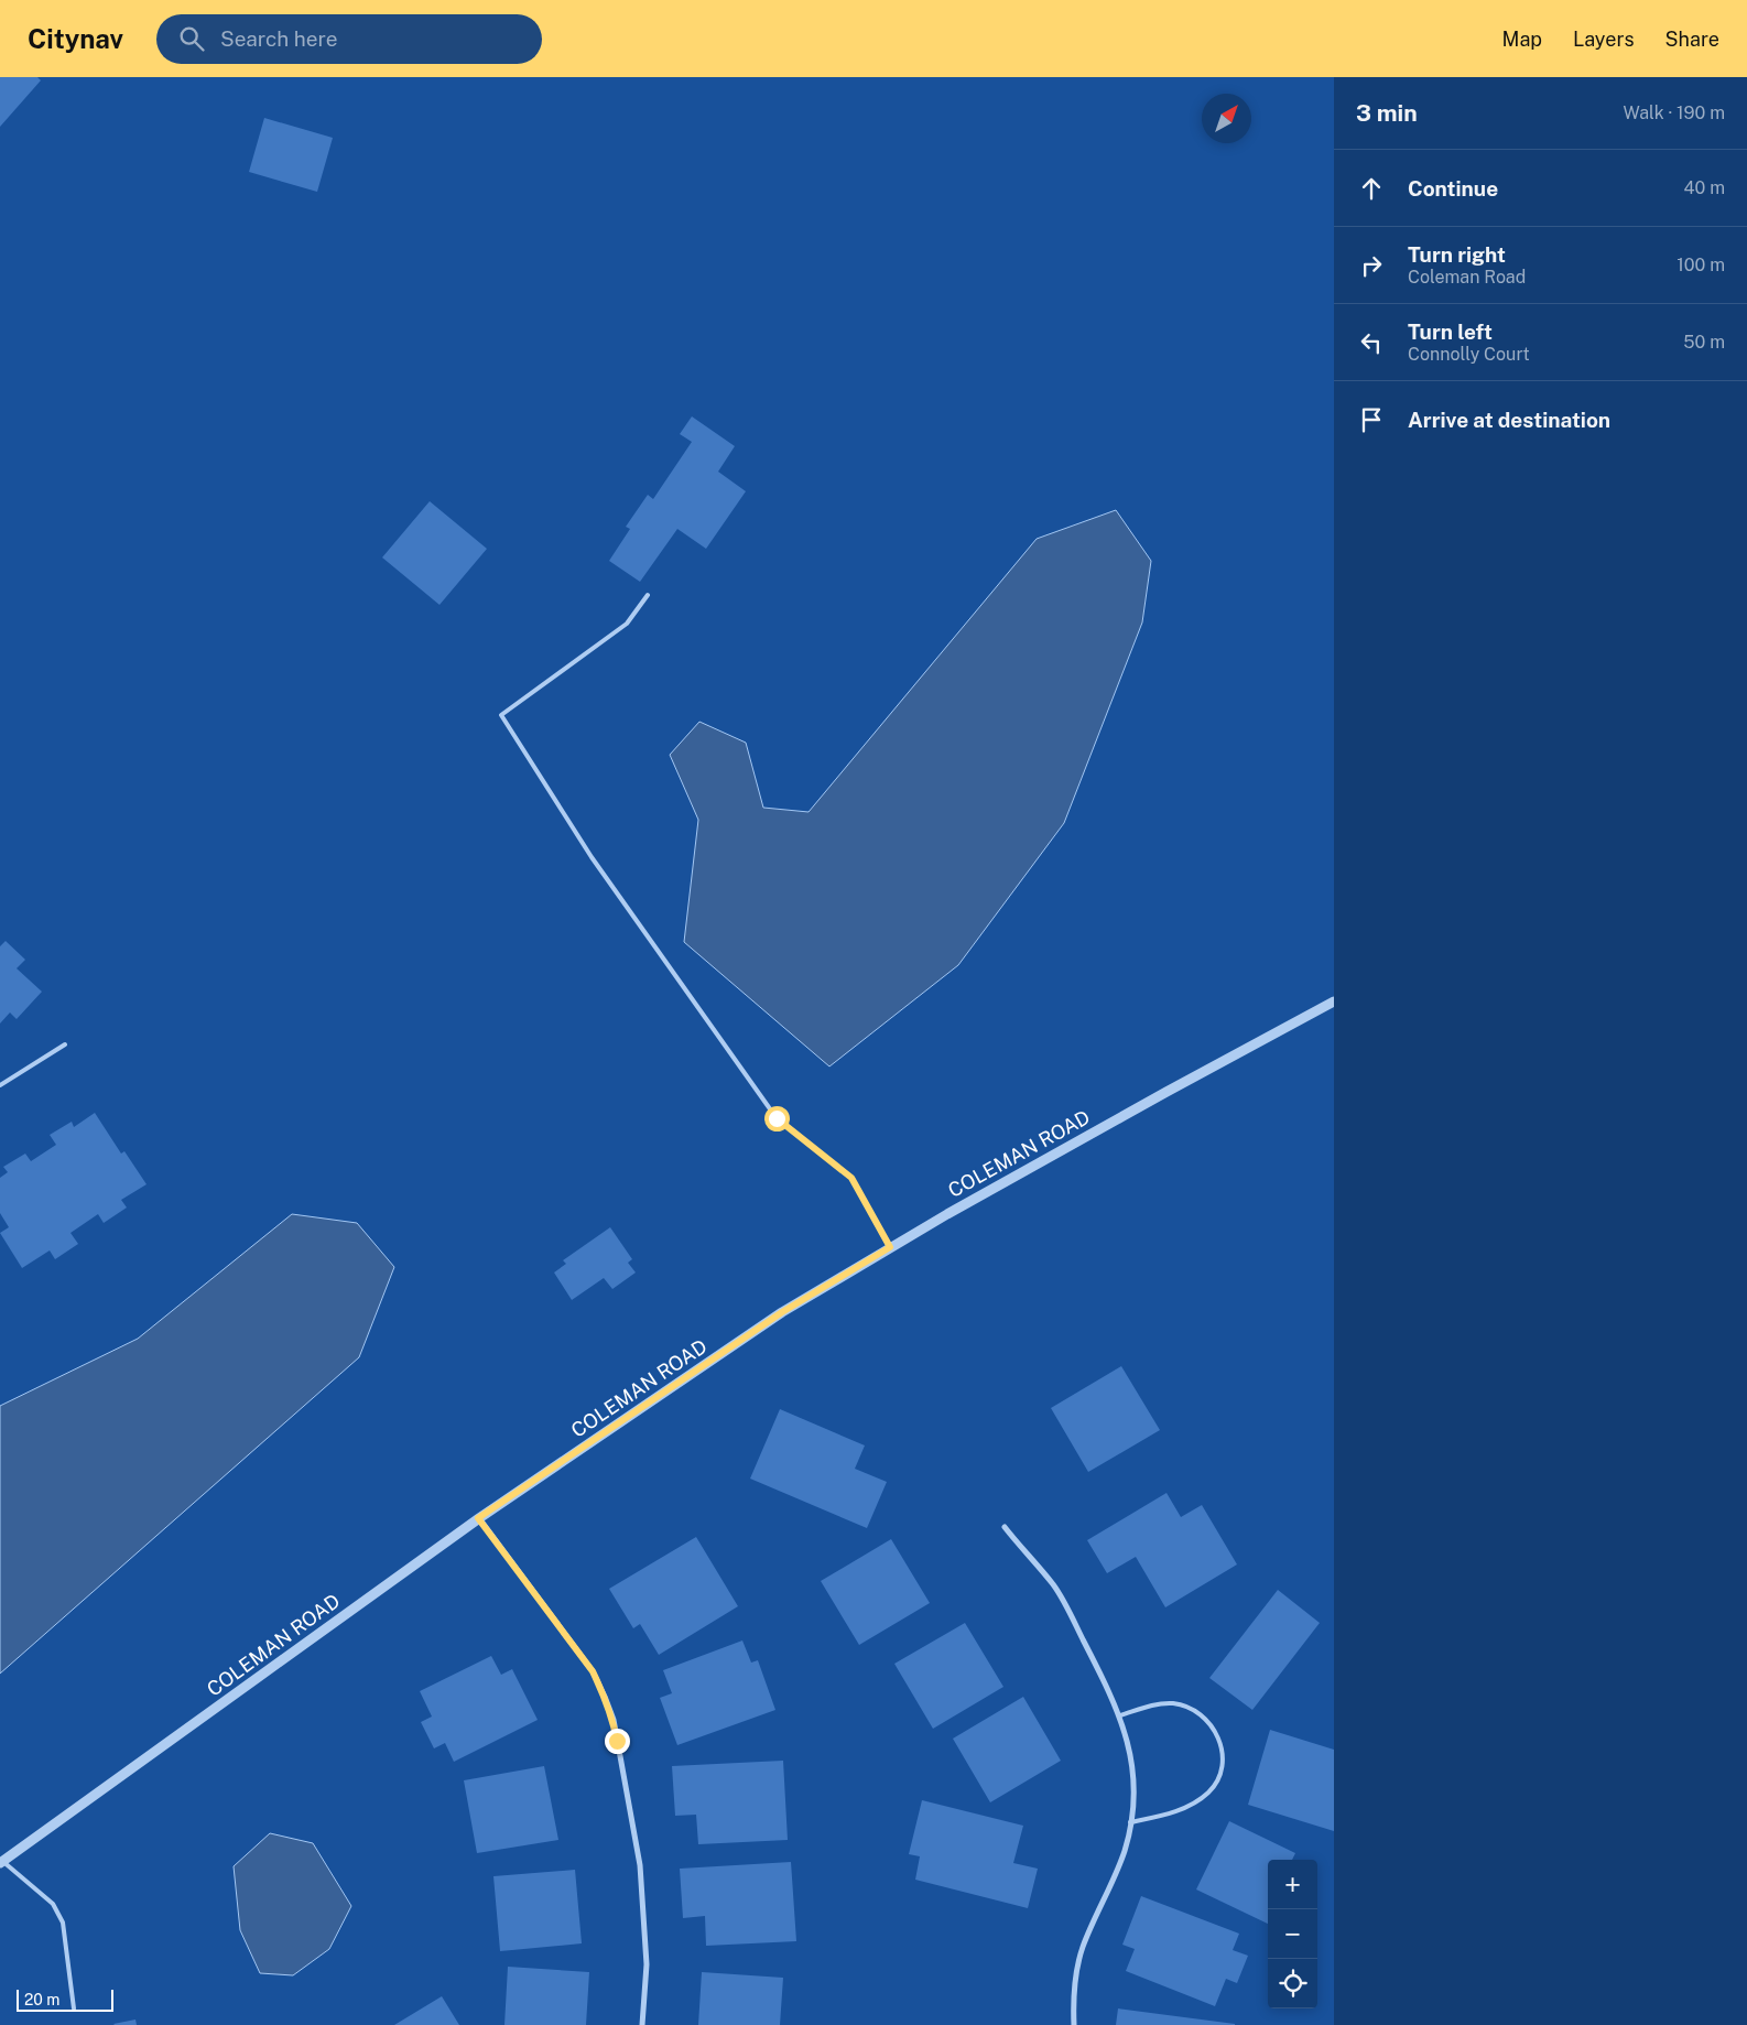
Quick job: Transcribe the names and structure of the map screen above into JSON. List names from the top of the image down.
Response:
{
  "streets": {
    "street": ["COLEMAN ROAD"]
  },
  "scale_bar": "20 m",
  "north": "top right",
  "page": {
    "header": "Citynav",
    "search": "Search here",
    "nav": ["Map", "Layers", "Share"],
    "heading": ["3 min", "Walk · 190 m"],
    "list": [
      ["Continue", "40 m"],
      ["Turn right", "Coleman Road", "100 m"],
      ["Turn left", "Connolly Court", "50 m"],
      "Arrive at destination"
    ],
    "map_buttons": ["+", "−"],
    "scale": "20 m"
  }
}
